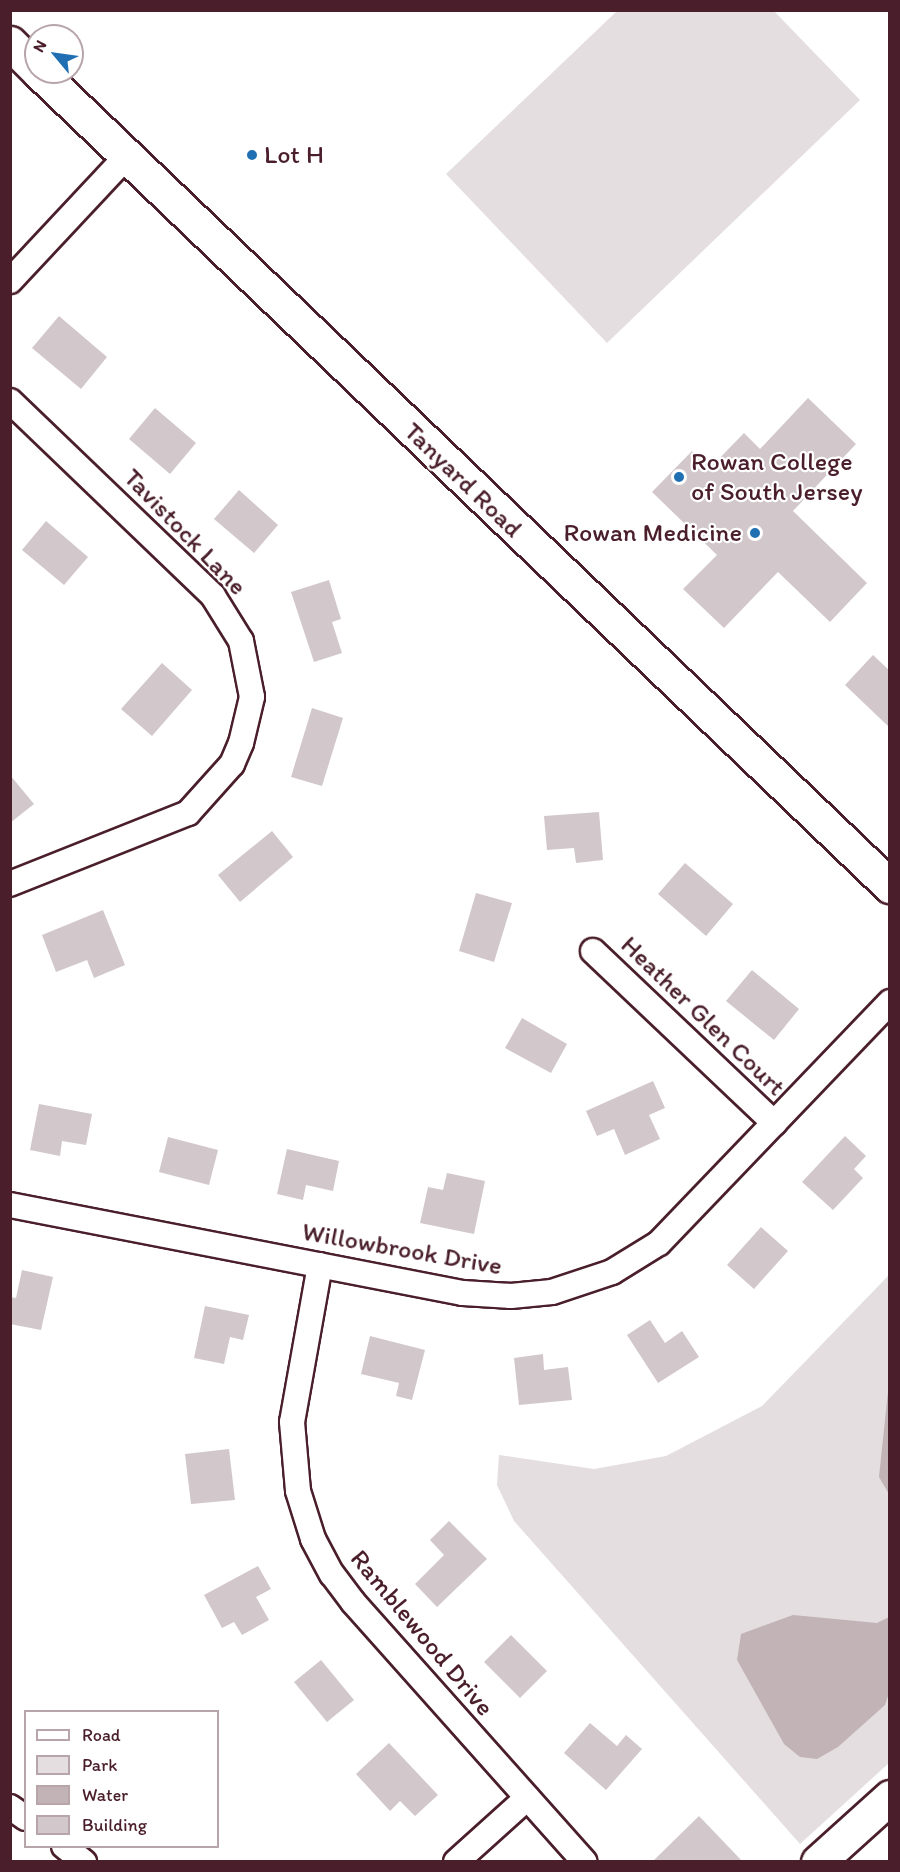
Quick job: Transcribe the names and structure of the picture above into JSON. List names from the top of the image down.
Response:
{
  "streets": {
    "street": [
      "Tanyard Road",
      "Tavistock Lane",
      "Heather Glen Court",
      "Willowbrook Drive",
      "Ramblewood Drive"
    ]
  },
  "crossings": [
    ["Heather Glen Court", "Willowbrook Drive"],
    ["Willowbrook Drive", "Ramblewood Drive"]
  ],
  "places": ["Lot H", "Rowan College of South Jersey", "Rowan Medicine"],
  "legend": [
    "Road",
    "Park",
    "Water",
    "Building"
  ],
  "north": "top left"
}
